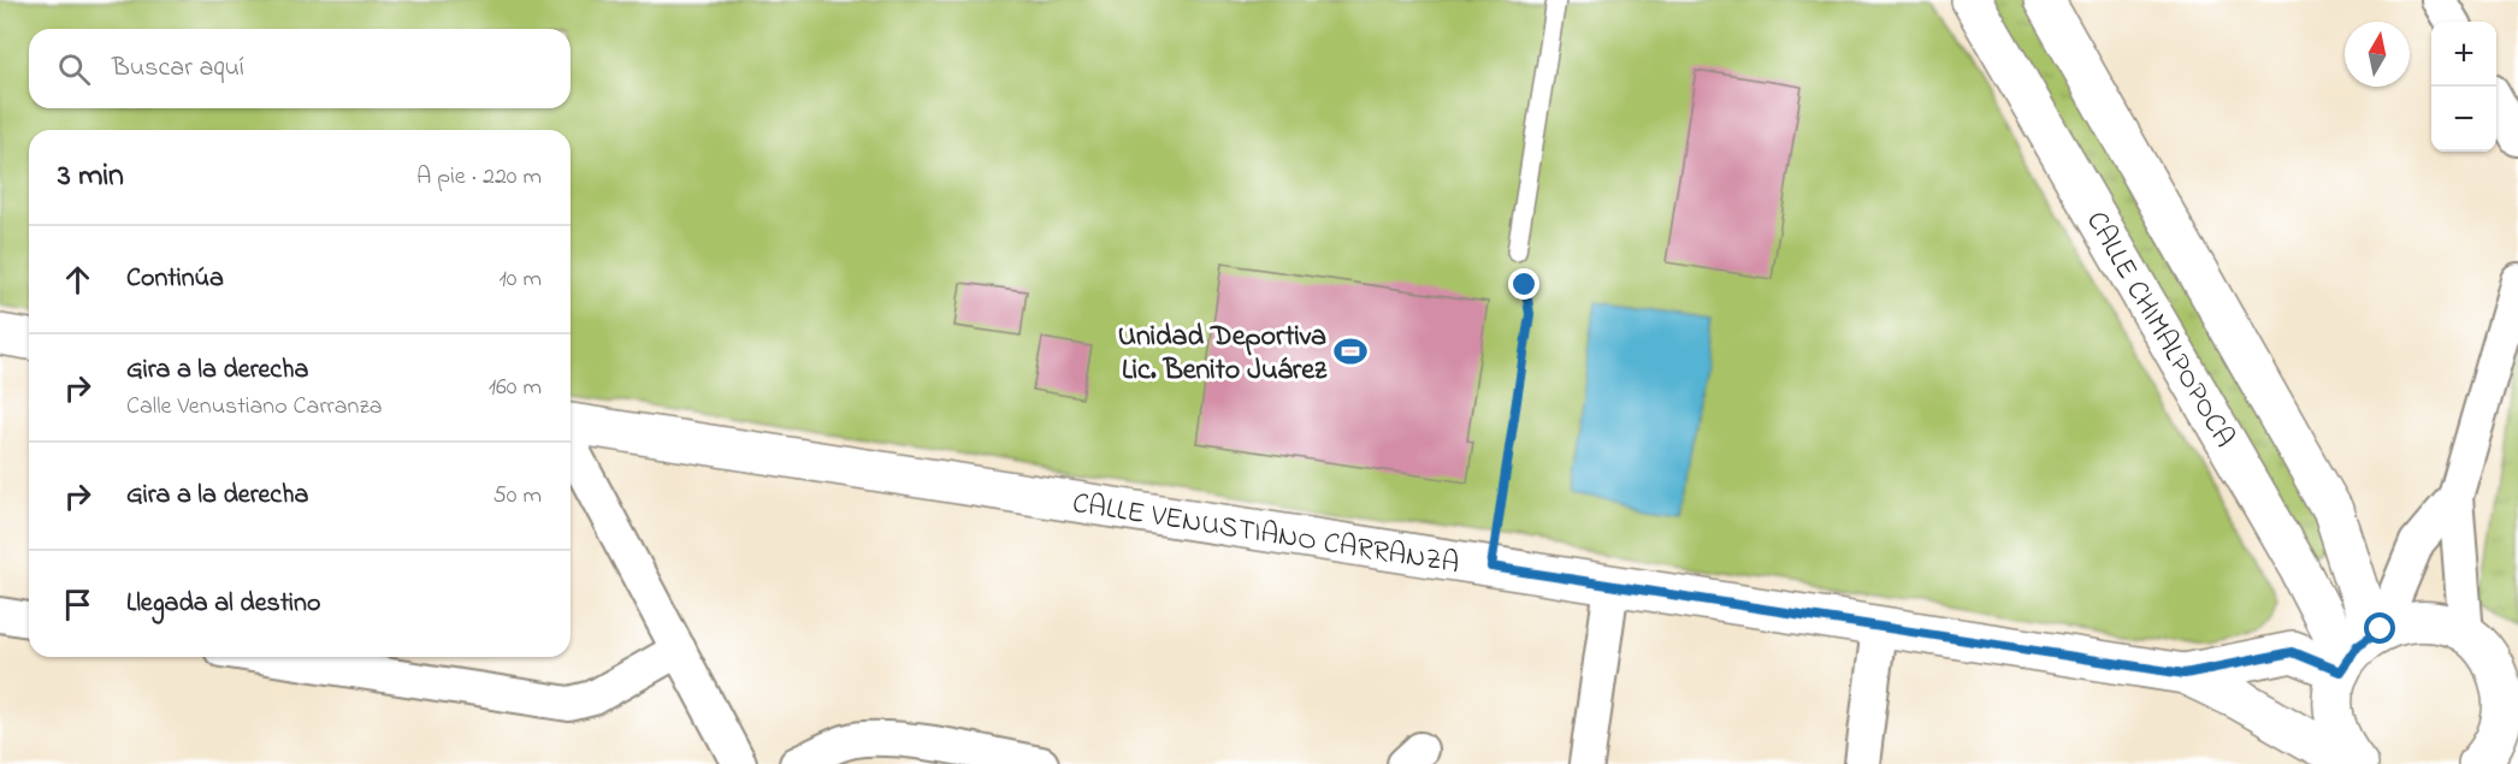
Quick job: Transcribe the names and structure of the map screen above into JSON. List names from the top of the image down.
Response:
{
  "streets": {
    "street": ["CALLE CHIMALPOPOCA", "CALLE VENUSTIANO CARRANZA"]
  },
  "crossings": [
    ["CALLE CHIMALPOPOCA", "CALLE VENUSTIANO CARRANZA"]
  ],
  "places": {
    "sports": ["Unidad Deportiva Lic. Benito Juárez"]
  },
  "north": "top",
  "page": {
    "map_buttons": ["+", "−"],
    "search": "Buscar aquí",
    "heading": ["3 min", "A pie · 220 m"],
    "list": [
      ["Continúa", "10 m"],
      ["Gira a la derecha", "Calle Venustiano Carranza", "160 m"],
      ["Gira a la derecha", "50 m"],
      "Llegada al destino"
    ]
  }
}
